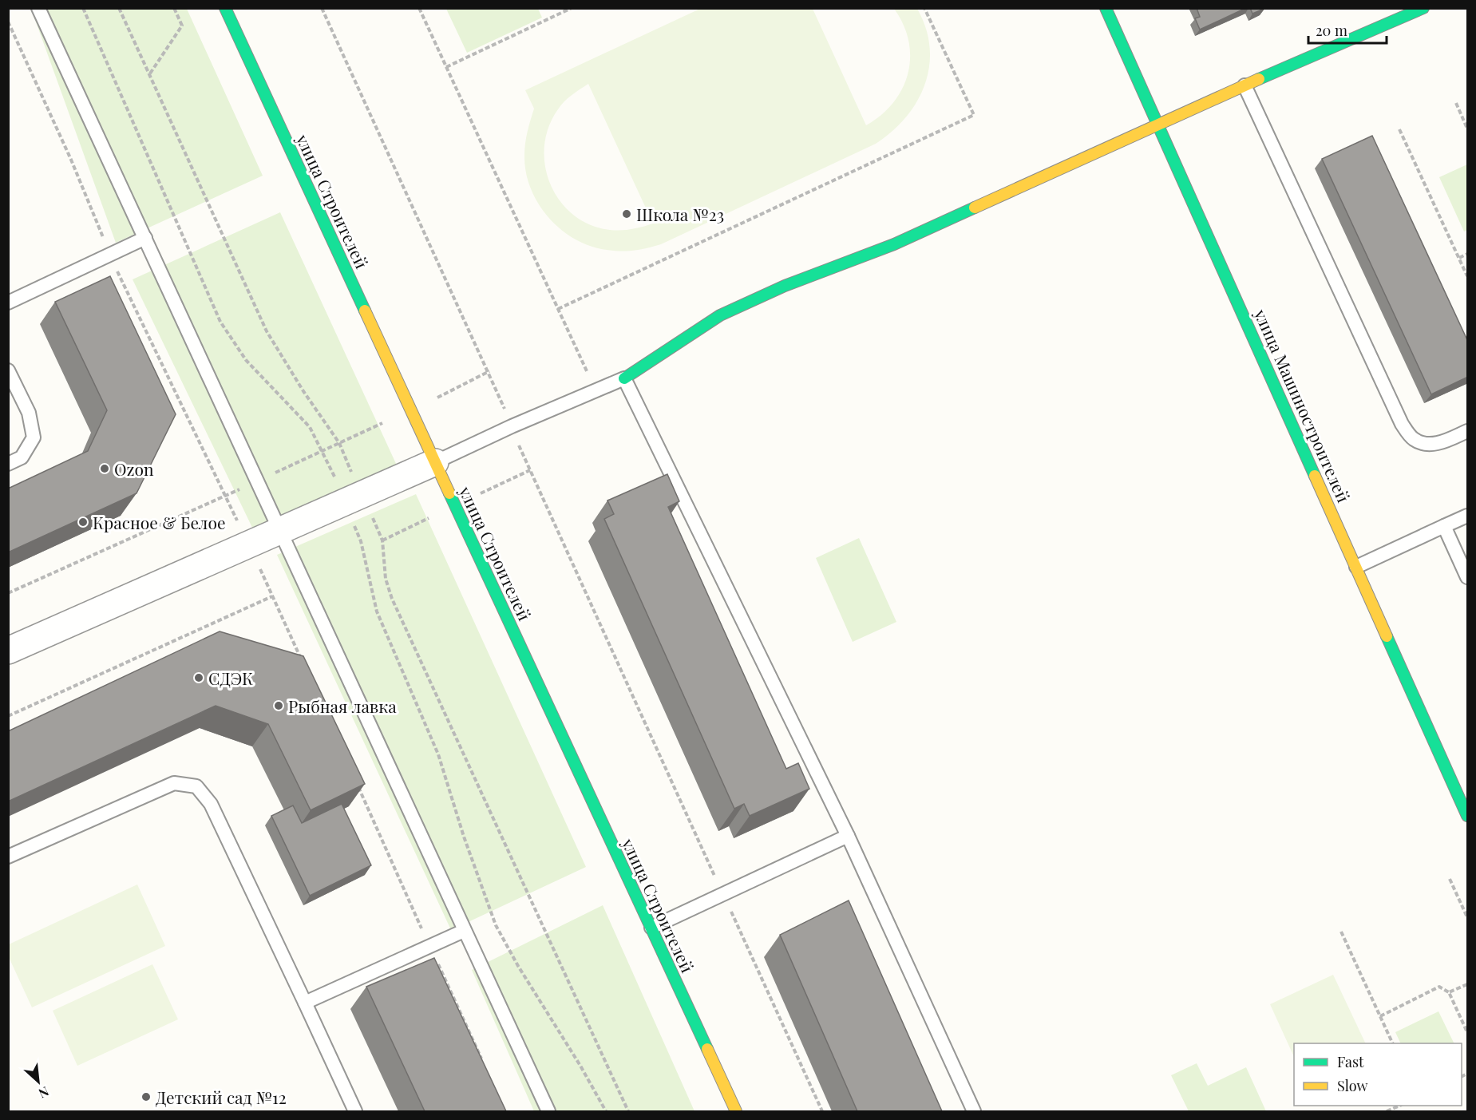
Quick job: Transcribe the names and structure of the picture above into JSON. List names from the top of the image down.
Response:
{
  "streets": {
    "street": ["улица Строителей", "улица Машиностроителей"]
  },
  "places": [
    "Школа №23",
    "Ozon",
    "Красное & Белое",
    "СДЭК",
    "Рыбная лавка",
    "Детский сад №12"
  ],
  "legend": ["Fast", "Slow"],
  "scale_bar": "20 m",
  "north": "bottom right"
}
